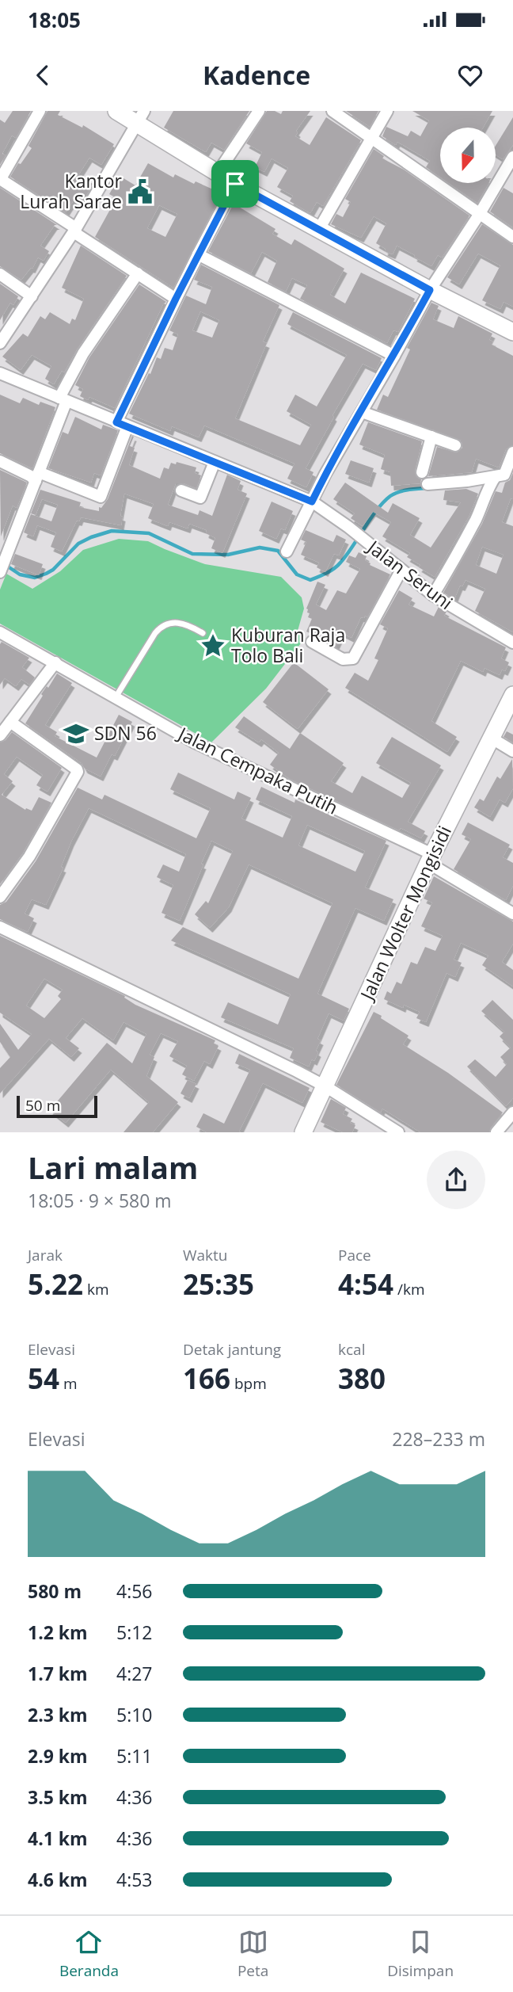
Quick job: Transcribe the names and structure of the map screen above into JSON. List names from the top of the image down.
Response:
{
  "streets": {
    "street": ["Jalan Seruni", "Jalan Cempaka Putih", "Jalan Wolter Mongisidi"]
  },
  "crossings": [
    ["Jalan Cempaka Putih", "Jalan Wolter Mongisidi"]
  ],
  "places": {
    "public building": ["Kantor Lurah Sarae"],
    "place": ["Kuburan Raja Tolo Bali"],
    "school or university": ["SDN 56"]
  },
  "scale_bar": "50 m",
  "north": "bottom",
  "page": {
    "status": "18:05",
    "header": "Kadence",
    "scale": "50 m",
    "heading": ["Lari malam", "18:05 · 9 × 580 m"],
    "stats": [
      ["Jarak", "5.22 km"],
      ["Waktu", "25:35"],
      ["Pace", "4:54 /km"],
      ["Elevasi", "54 m"],
      ["Detak jantung", "166 bpm"],
      ["kcal", "380"]
    ],
    "chart": ["Elevasi", "228–233 m"],
    "list": [
      {
        "name": "580 m",
        "note": "4:56"
      },
      {
        "name": "1.2 km",
        "note": "5:12"
      },
      {
        "name": "1.7 km",
        "note": "4:27"
      },
      {
        "name": "2.3 km",
        "note": "5:10"
      },
      {
        "name": "2.9 km",
        "note": "5:11"
      },
      {
        "name": "3.5 km",
        "note": "4:36"
      },
      {
        "name": "4.1 km",
        "note": "4:36"
      },
      {
        "name": "4.6 km",
        "note": "4:53"
      }
    ],
    "tabs": ["Beranda", "Peta", "Disimpan"]
  }
}
